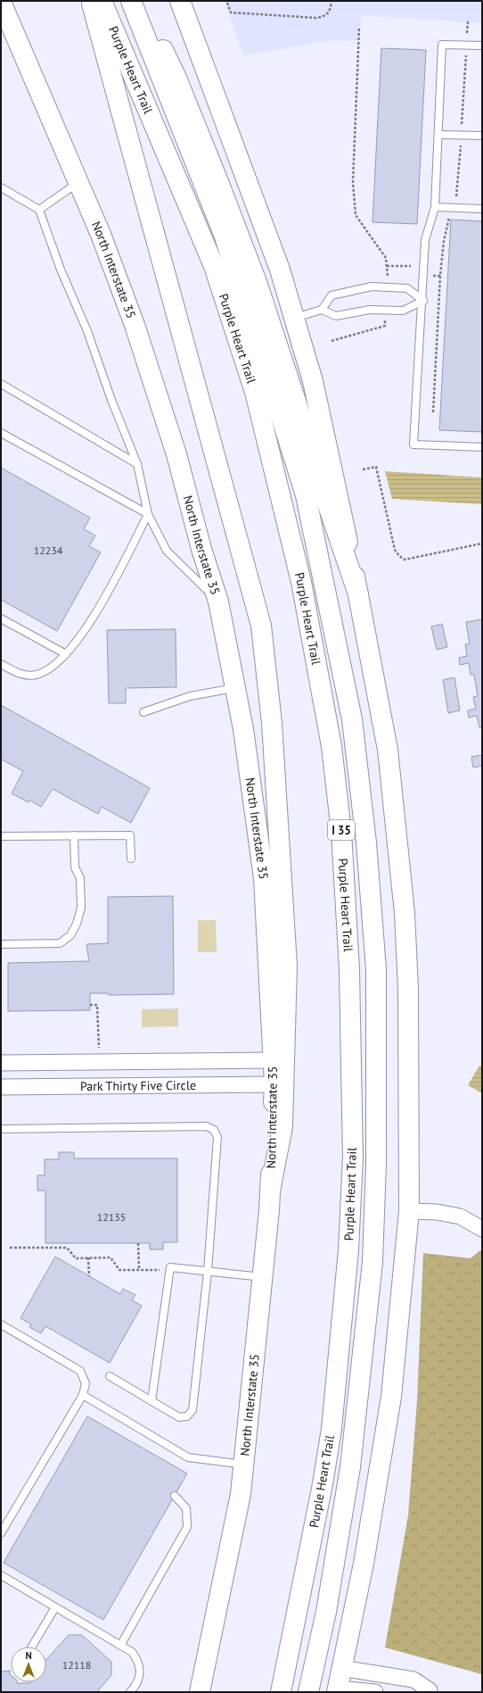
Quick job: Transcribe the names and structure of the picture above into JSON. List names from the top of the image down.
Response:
{
  "streets": {
    "main road": ["Purple Heart Trail", "North Interstate 35", "I 35"],
    "street": ["Park Thirty Five Circle"]
  },
  "crossings": [
    ["North Interstate 35", "Park Thirty Five Circle"]
  ],
  "house_numbers": ["12234", "12135", "12118"],
  "north": "top"
}
